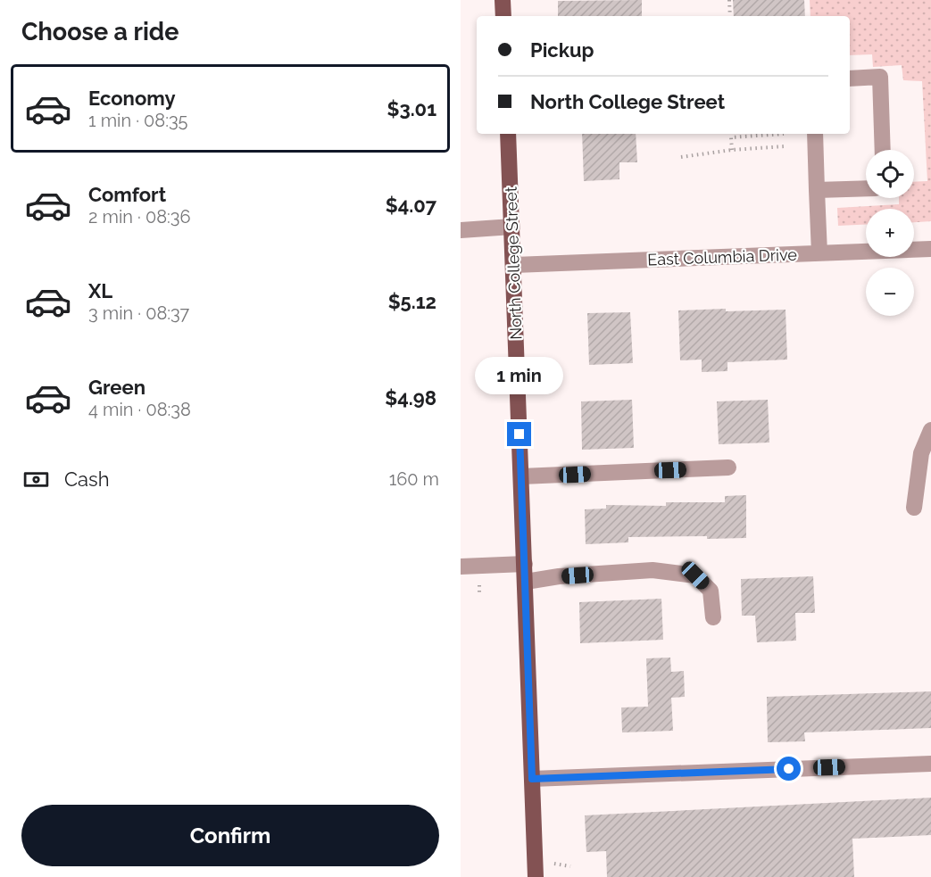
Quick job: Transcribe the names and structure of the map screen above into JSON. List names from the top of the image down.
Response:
{
  "streets": {
    "main road": ["North College Street"],
    "street": ["East Columbia Drive"]
  },
  "crossings": [
    ["East Columbia Drive", "North College Street"]
  ],
  "page": {
    "heading": "Choose a ride",
    "banner": ["Pickup", "North College Street"],
    "list": [
      {
        "name": "Economy",
        "note": "1 min · 08:35",
        "value": "$3.01"
      },
      {
        "name": "Comfort",
        "note": "2 min · 08:36",
        "value": "$4.07"
      },
      {
        "name": "XL",
        "note": "3 min · 08:37",
        "value": "$5.12"
      },
      {
        "name": "Green",
        "note": "4 min · 08:38",
        "value": "$4.98"
      }
    ],
    "map_buttons": ["+", "−"],
    "bubble": "1 min",
    "pay": ["Cash", "160 m"],
    "buttons": "Confirm"
  }
}
